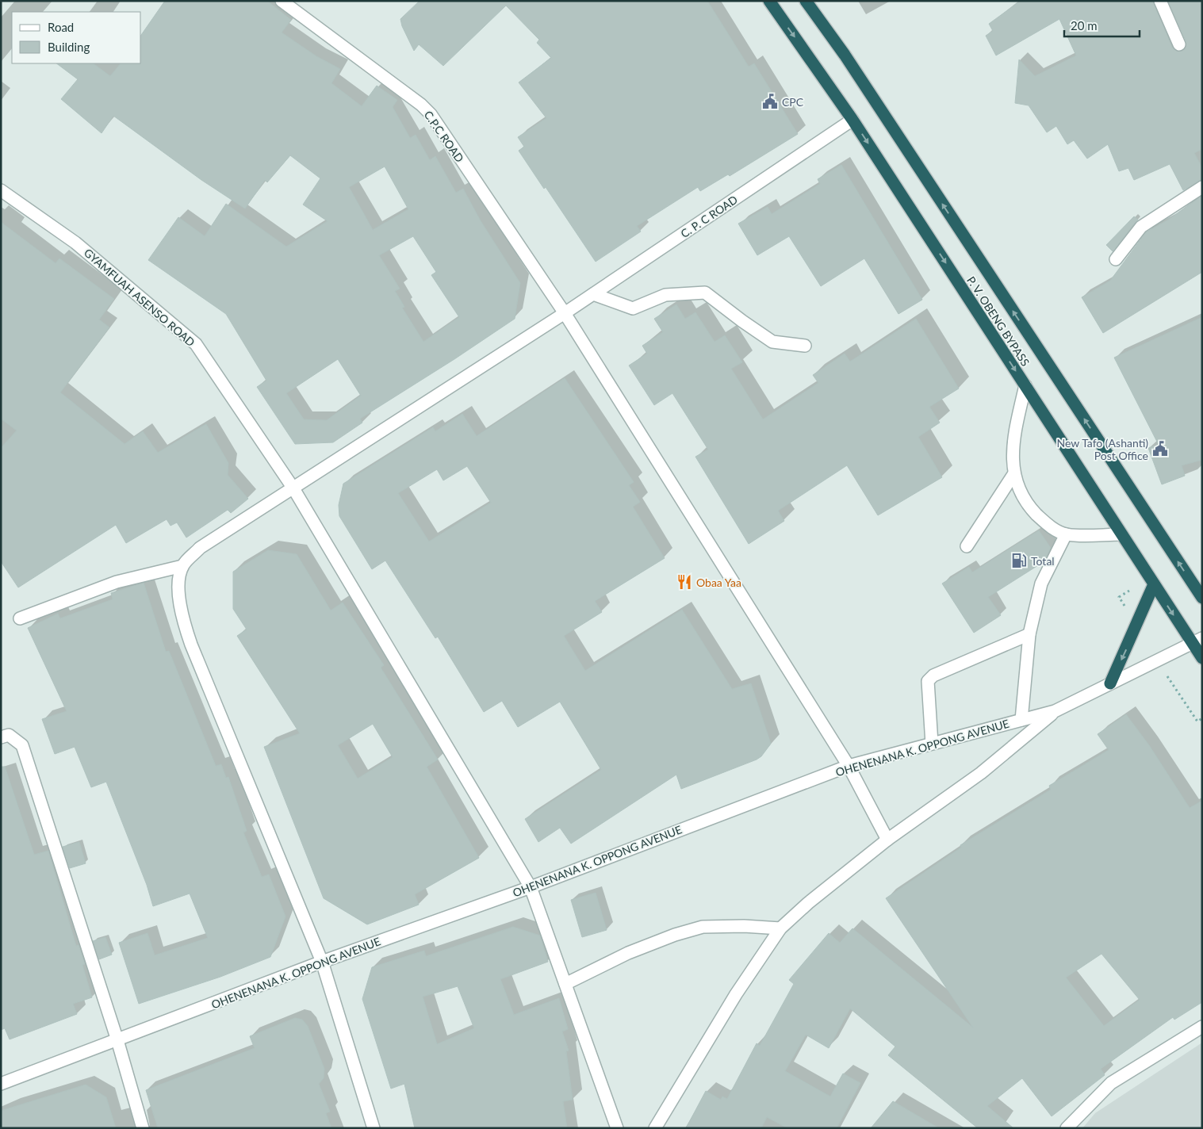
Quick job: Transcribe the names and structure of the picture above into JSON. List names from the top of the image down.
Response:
{
  "streets": {
    "highway": ["P. V. OBENG BYPASS"],
    "street": [
      "C.P.C ROAD",
      "C. P. C ROAD",
      "GYAMFUAH ASENSO ROAD",
      "OHENENANA K. OPPONG AVENUE"
    ]
  },
  "crossings": [
    ["C.P.C ROAD", "C. P. C ROAD"],
    ["C.P.C ROAD", "OHENENANA K. OPPONG AVENUE"],
    ["C. P. C ROAD", "GYAMFUAH ASENSO ROAD"],
    ["C. P. C ROAD", "P. V. OBENG BYPASS"],
    ["GYAMFUAH ASENSO ROAD", "OHENENANA K. OPPONG AVENUE"],
    ["P. V. OBENG BYPASS", "OHENENANA K. OPPONG AVENUE"]
  ],
  "places": {
    "public building": ["CPC", "New Tafo (Ashanti) Post Office"],
    "fuel station": ["Total"],
    "restaurant": ["Obaa Yaa"]
  },
  "legend": ["Road", "Building"],
  "scale_bar": "20 m"
}
